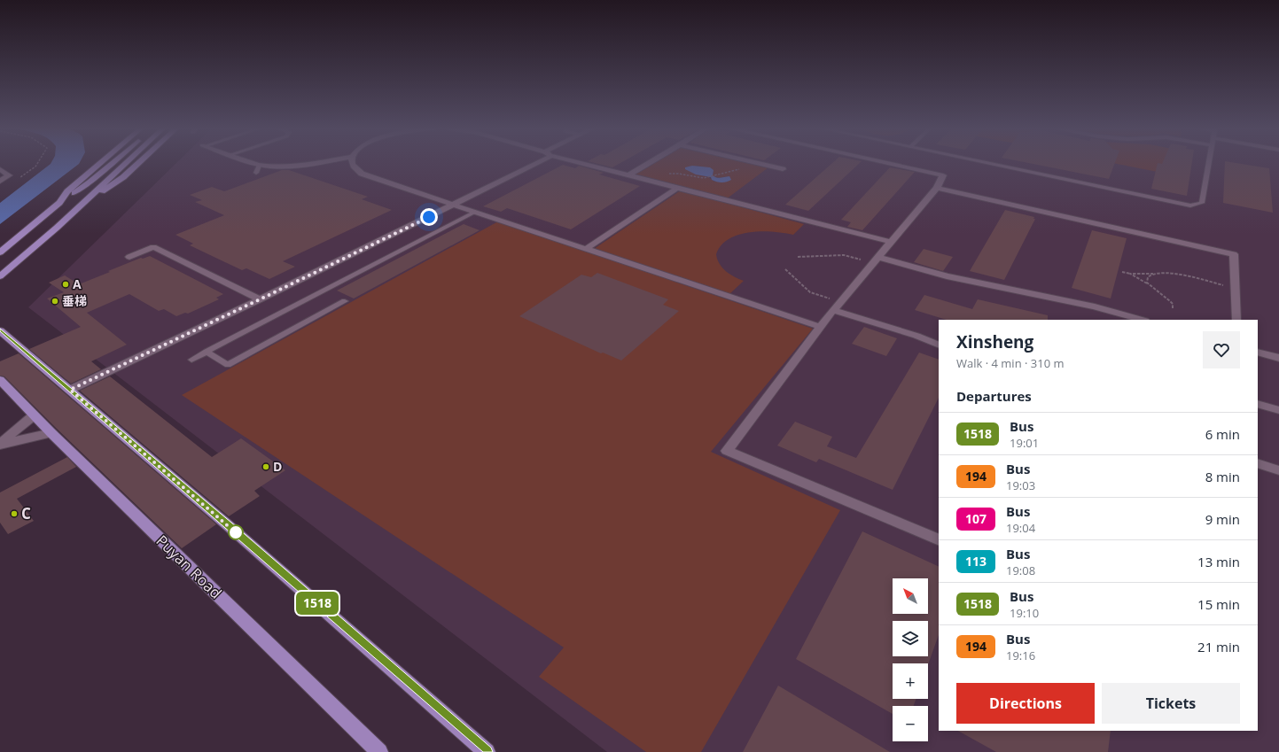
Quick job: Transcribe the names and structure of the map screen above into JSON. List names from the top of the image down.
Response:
{
  "streets": {
    "main road": ["Puyan Road"]
  },
  "places": [
    "A",
    "垂梯",
    "D",
    "C"
  ],
  "lines": ["bus line 1518"],
  "north": "top left",
  "page": {
    "on_map": "1518",
    "heading": [
      ["Xinsheng", "Walk · 4 min · 310 m"],
      "Departures"
    ],
    "list": [
      {
        "mark": "1518",
        "name": "Bus",
        "note": "19:01",
        "value": "6 min"
      },
      {
        "mark": "194",
        "name": "Bus",
        "note": "19:03",
        "value": "8 min"
      },
      {
        "mark": "107",
        "name": "Bus",
        "note": "19:04",
        "value": "9 min"
      },
      {
        "mark": "113",
        "name": "Bus",
        "note": "19:08",
        "value": "13 min"
      },
      {
        "mark": "1518",
        "name": "Bus",
        "note": "19:10",
        "value": "15 min"
      },
      {
        "mark": "194",
        "name": "Bus",
        "note": "19:16",
        "value": "21 min"
      }
    ],
    "map_buttons": ["+", "−"],
    "buttons": ["Directions", "Tickets"]
  }
}
